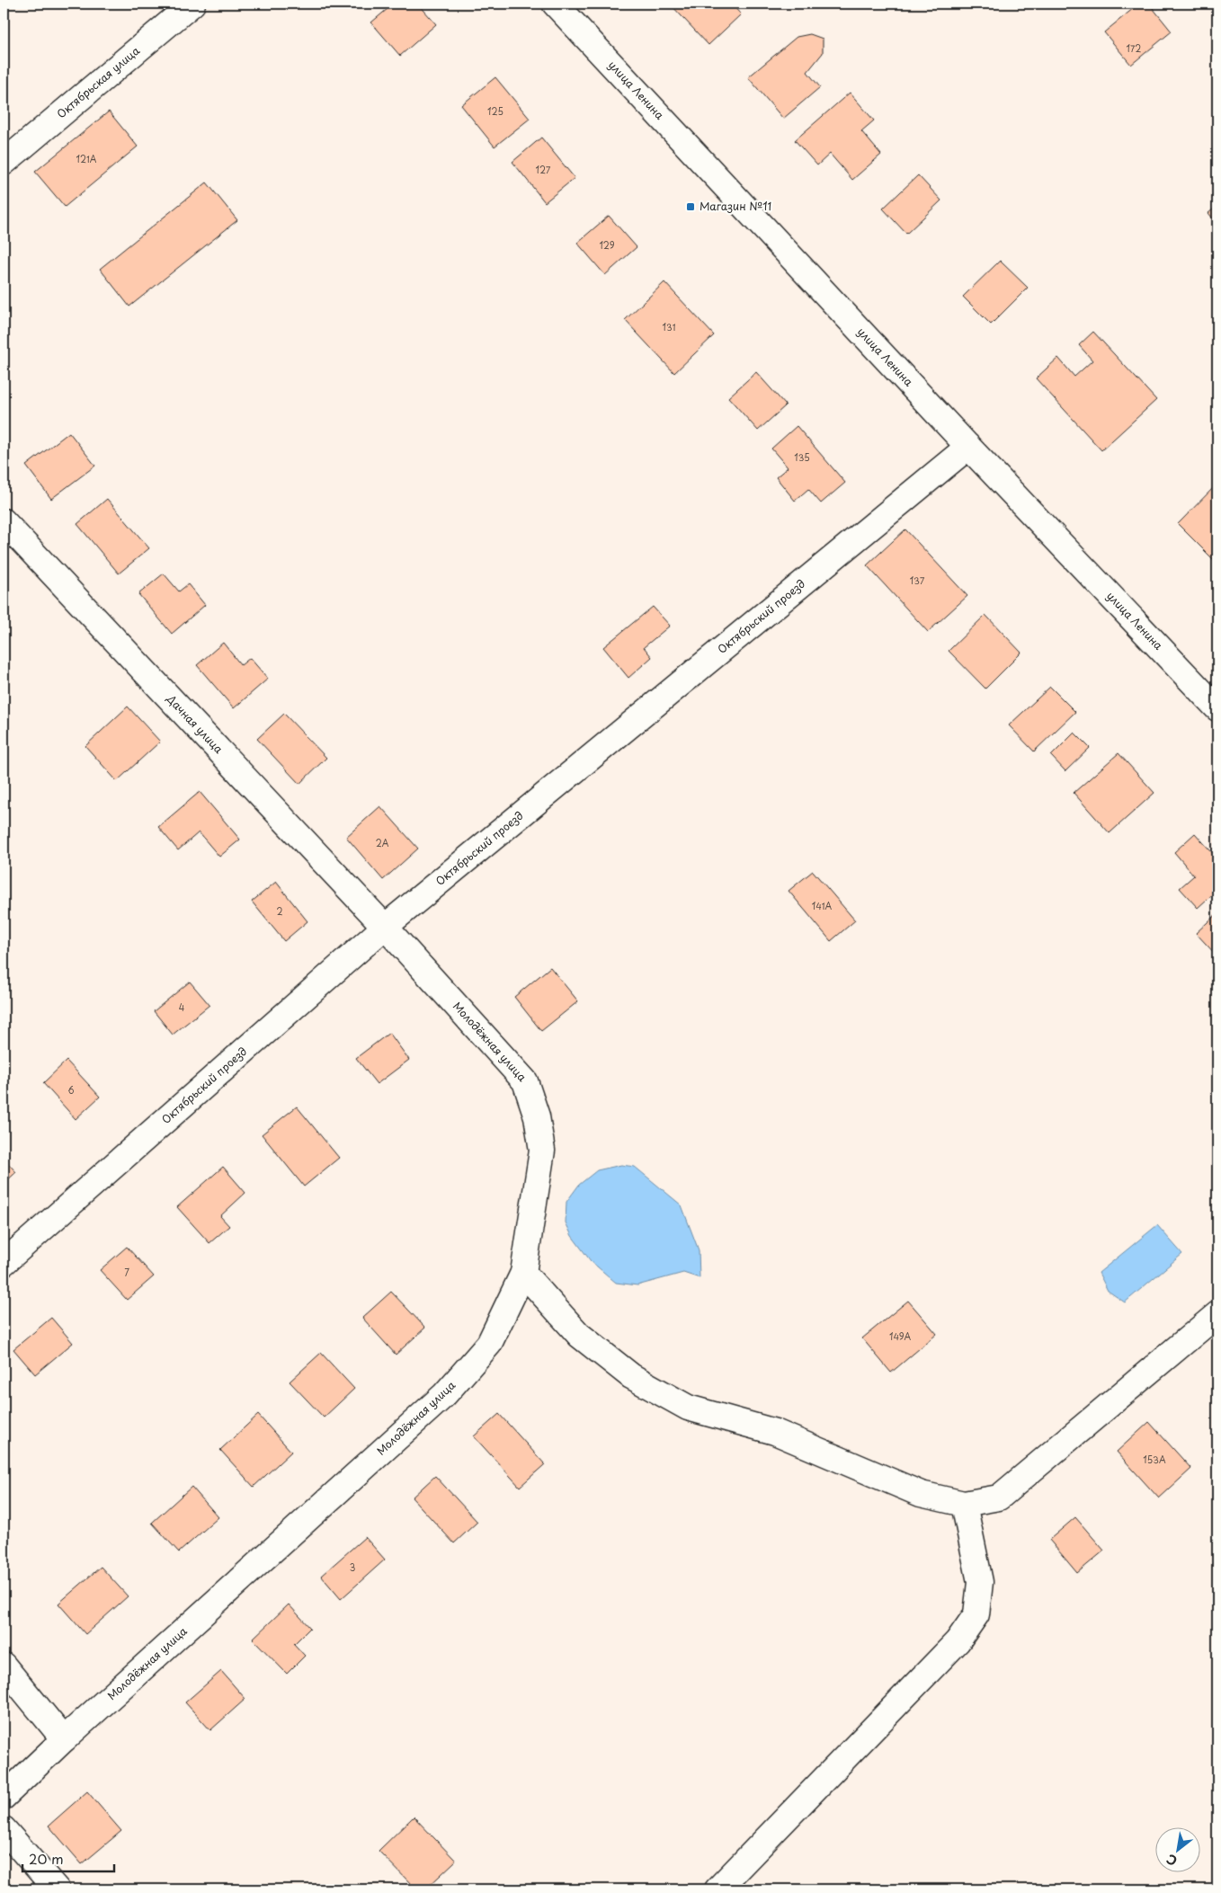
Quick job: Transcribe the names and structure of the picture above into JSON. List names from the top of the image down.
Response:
{
  "streets": {
    "street": [
      "Октябрьская улица",
      "улица Ленина",
      "Октябрьский проезд",
      "Дачная улица",
      "Молодёжная улица"
    ]
  },
  "crossings": [
    ["улица Ленина", "Октябрьский проезд"],
    ["Октябрьский проезд", "Дачная улица"],
    ["Октябрьский проезд", "Молодёжная улица"],
    ["Дачная улица", "Молодёжная улица"]
  ],
  "places": {
    "transit": ["Магазин №11"]
  },
  "house_numbers": [
    "172",
    "125",
    "121А",
    "127",
    "129",
    "131",
    "135",
    "137",
    "2А",
    "141А",
    "2",
    "4",
    "6",
    "7",
    "149А",
    "153А",
    "3"
  ],
  "scale_bar": "20 m",
  "north": "bottom left"
}
